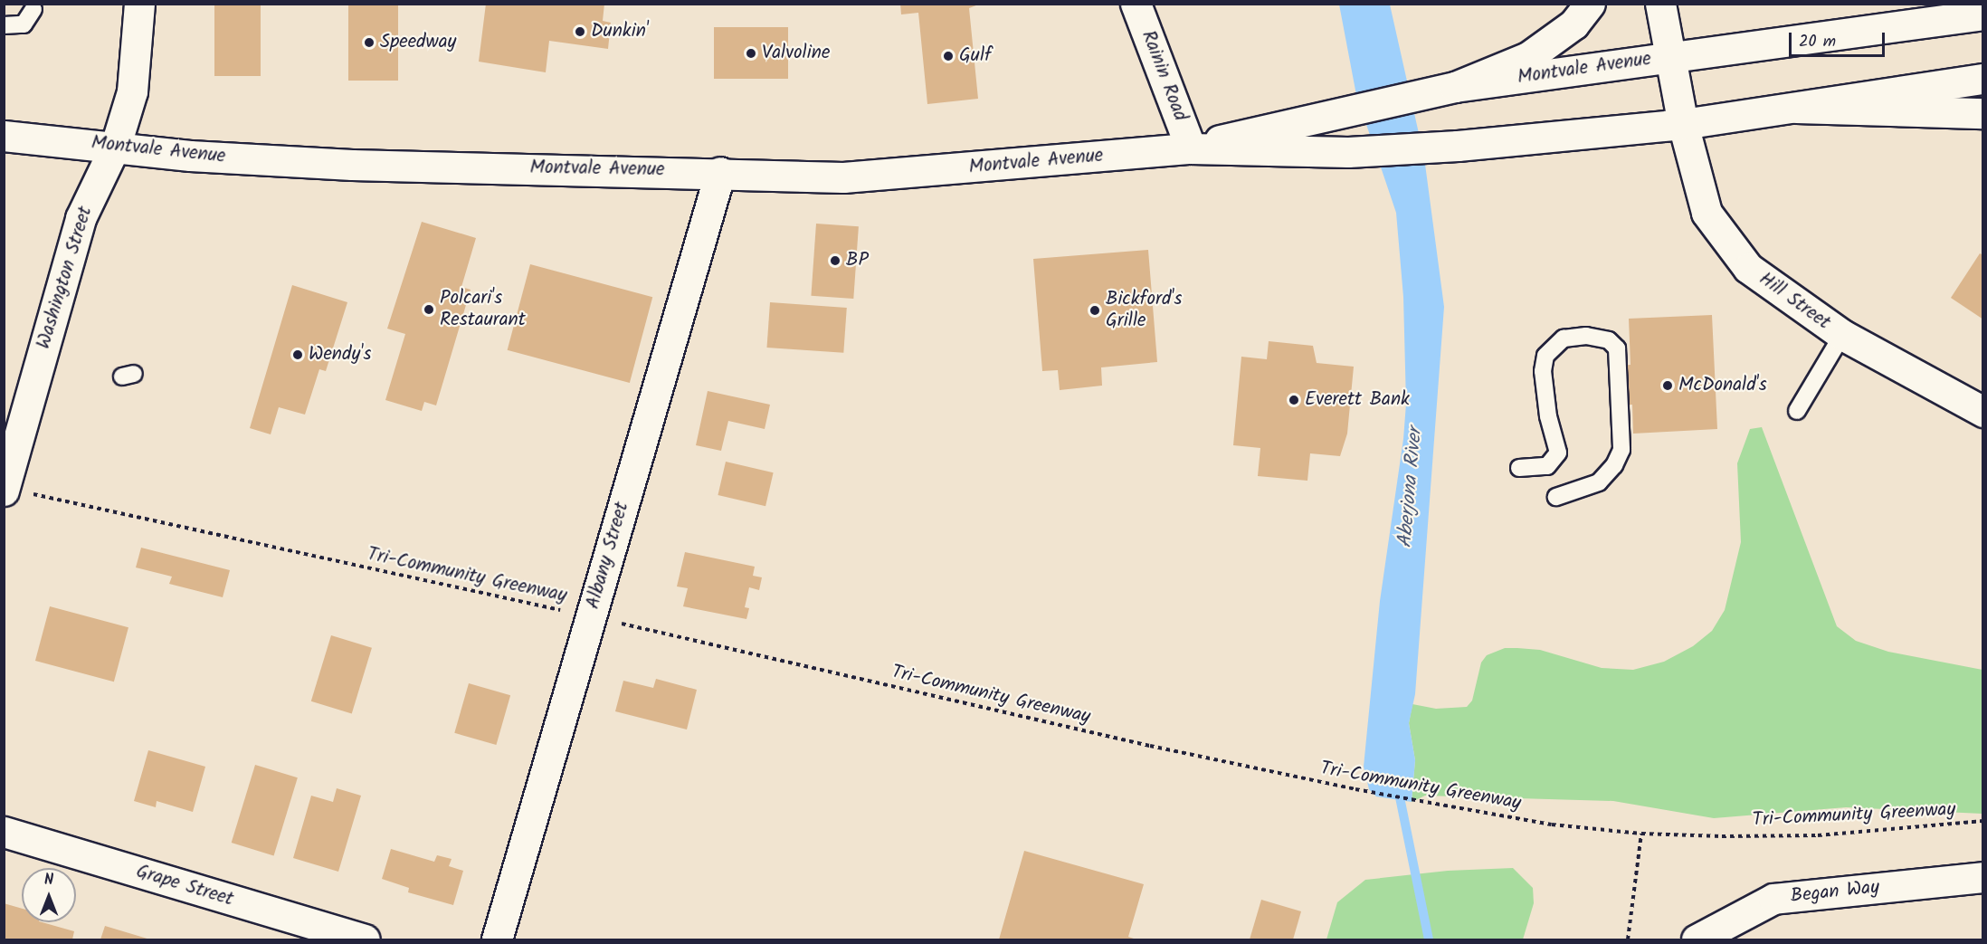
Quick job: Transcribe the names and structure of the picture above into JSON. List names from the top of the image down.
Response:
{
  "streets": {
    "main road": [
      "Montvale Avenue",
      "Rainin Road",
      "Washington Street",
      "Hill Street",
      "Albany Street",
      "Grape Street",
      "Began Way"
    ],
    "path": ["Tri-Community Greenway"]
  },
  "crossings": [
    ["Montvale Avenue", "Rainin Road"],
    ["Montvale Avenue", "Washington Street"],
    ["Montvale Avenue", "Hill Street"],
    ["Montvale Avenue", "Albany Street"],
    ["Washington Street", "Tri-Community Greenway"],
    ["Albany Street", "Tri-Community Greenway"]
  ],
  "water": ["Aberjona River"],
  "places": [
    "Dunkin'",
    "Speedway",
    "Valvoline",
    "Gulf",
    "BP",
    "Polcari's Restaurant",
    "Bickford's Grille",
    "Wendy's",
    "McDonald's",
    "Everett Bank"
  ],
  "scale_bar": "20 m",
  "north": "top"
}
